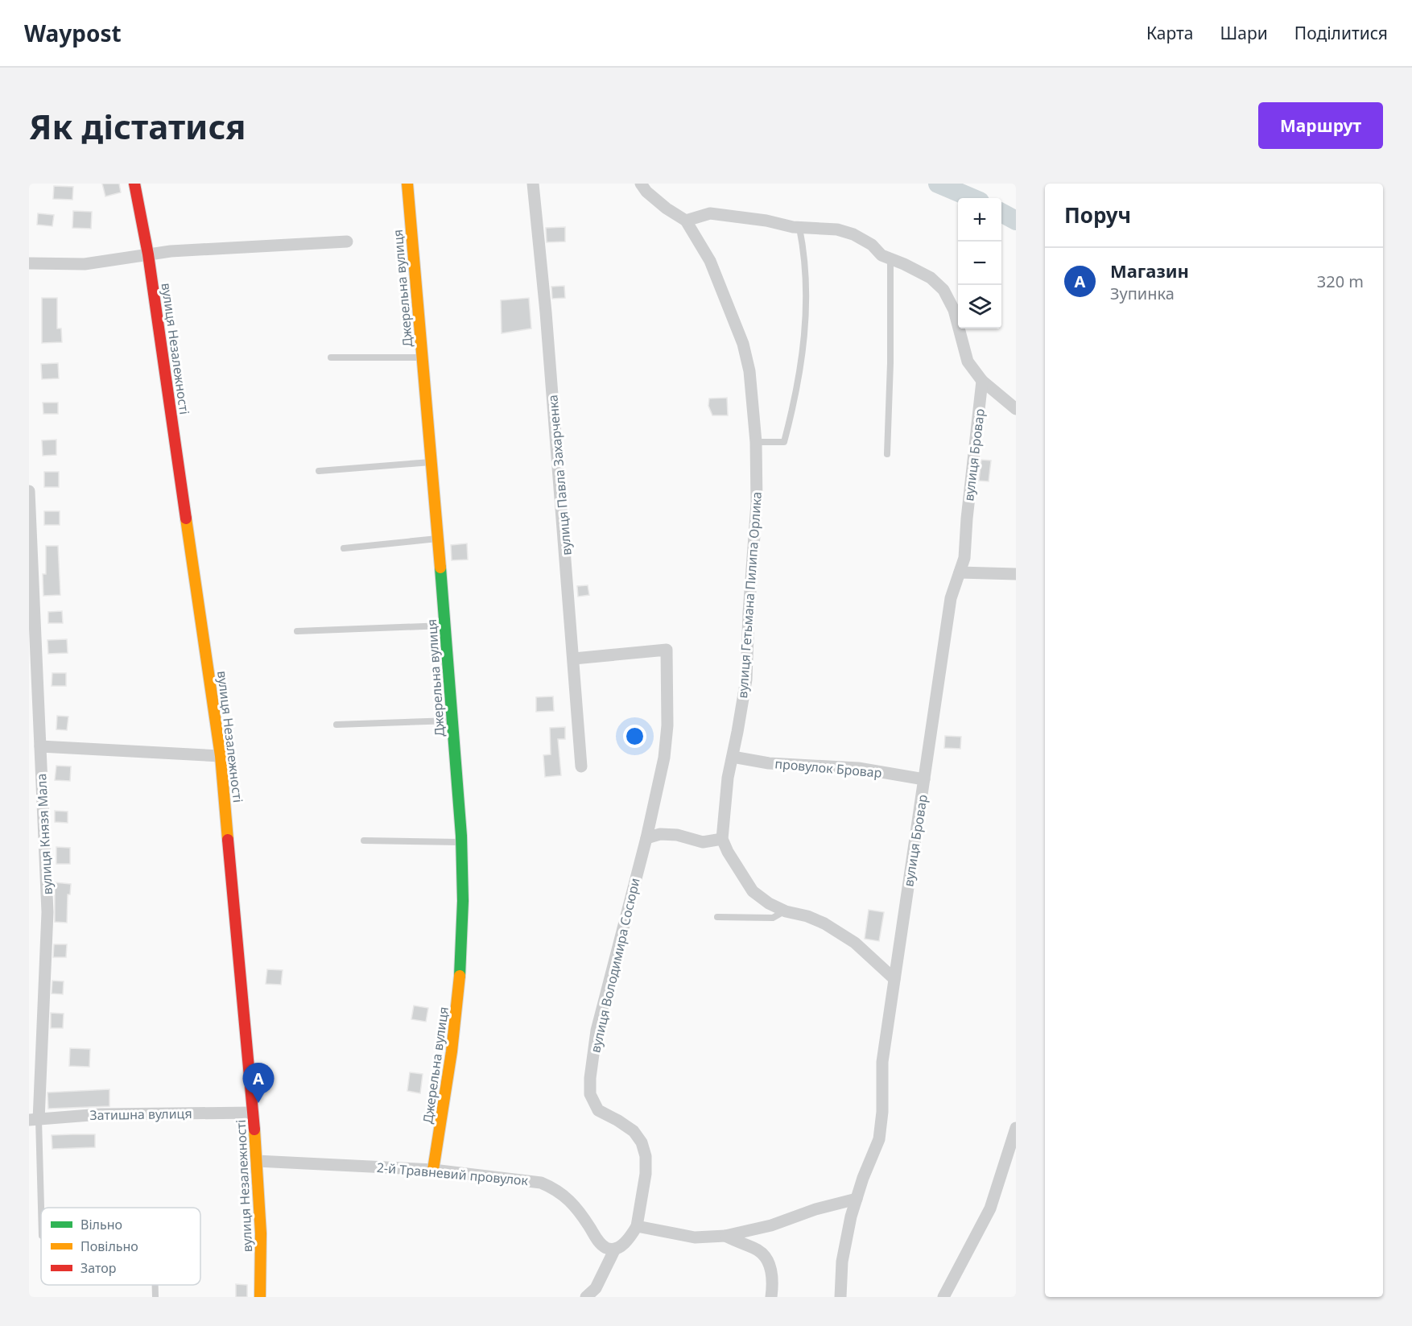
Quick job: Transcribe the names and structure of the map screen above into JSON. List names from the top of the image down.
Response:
{
  "streets": {
    "street": [
      "Джерельна вулиця",
      "вулиця Незалежності",
      "вулиця Бровар",
      "вулиця Павла Захарченка",
      "вулиця Гетьмана Пилипа Орлика",
      "провулок Бровар",
      "вулиця Князя Мала",
      "вулиця Володимира Сосюри",
      "Затишна вулиця",
      "2-й Травневий провулок"
    ]
  },
  "crossings": [
    ["Джерельна вулиця", "2-й Травневий провулок"],
    ["вулиця Незалежності", "Затишна вулиця"],
    ["вулиця Незалежності", "2-й Травневий провулок"],
    ["вулиця Бровар", "провулок Бровар"],
    ["вулиця Павла Захарченка", "вулиця Володимира Сосюри"],
    ["вулиця Гетьмана Пилипа Орлика", "провулок Бровар"],
    ["вулиця Князя Мала", "Затишна вулиця"]
  ],
  "legend": ["Вільно", "Повільно", "Затор"],
  "page": {
    "header": "Waypost",
    "nav": ["Карта", "Шари", "Поділитися"],
    "buttons": "Маршрут",
    "title": "Як дістатися",
    "heading": "Поруч",
    "map_buttons": ["+", "−"],
    "list": [
      {
        "mark": "A",
        "name": "Магазин",
        "note": "Зупинка",
        "value": "320 m"
      }
    ],
    "pins": "A"
  }
}
